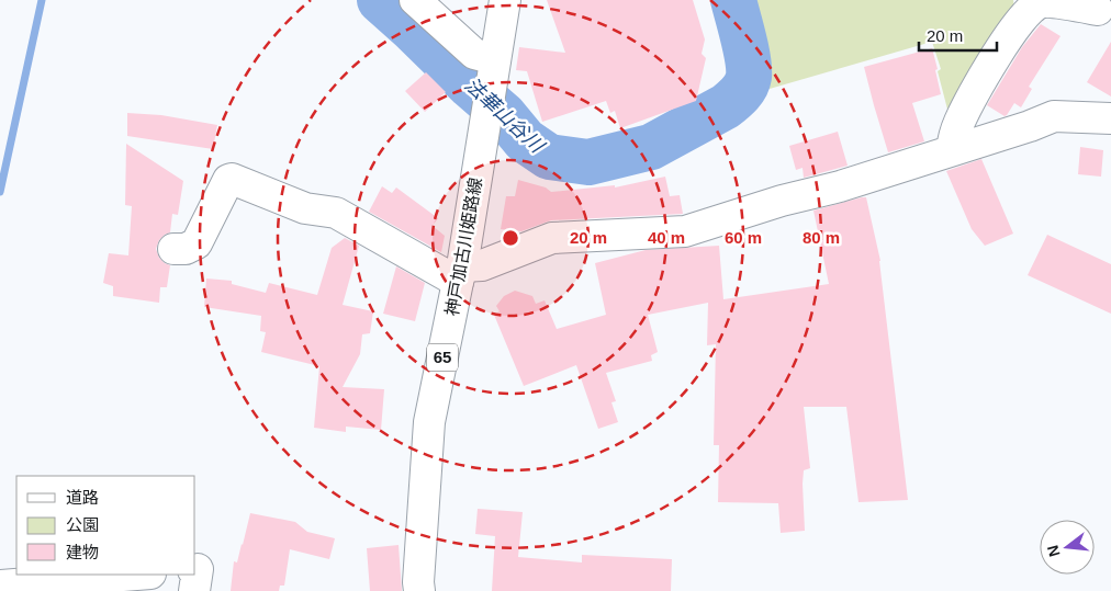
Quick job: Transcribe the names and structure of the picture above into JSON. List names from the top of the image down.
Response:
{
  "streets": {
    "street": ["神戸加古川姫路線", "65"]
  },
  "water": ["法華山谷川"],
  "legend": ["道路", "公園", "建物"],
  "scale_bar": "20 m",
  "north": "left",
  "rings": [
    "20 m",
    "40 m",
    "60 m",
    "80 m"
  ]
}
